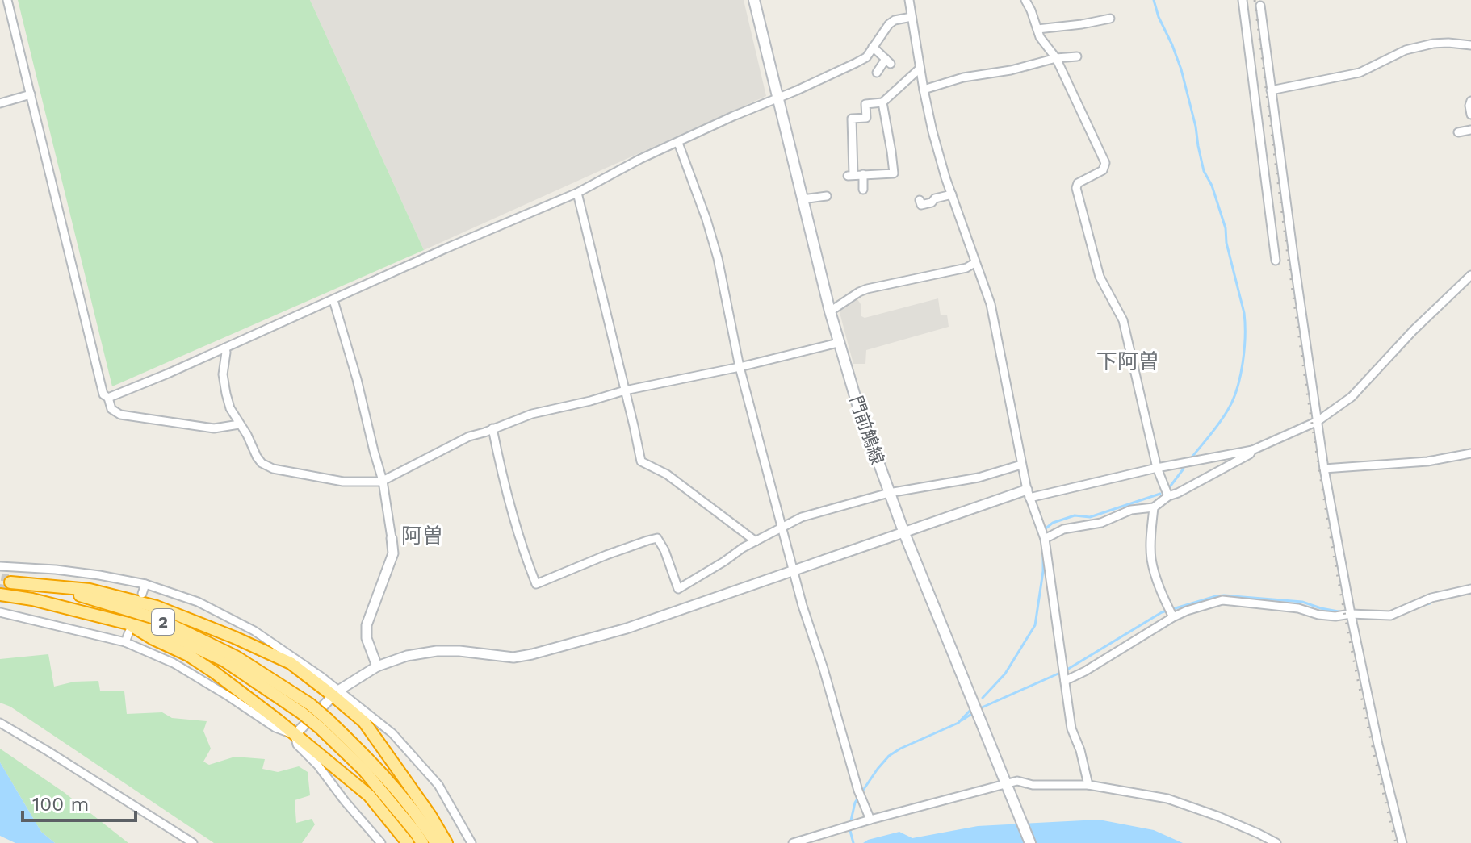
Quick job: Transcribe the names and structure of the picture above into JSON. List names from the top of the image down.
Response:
{
  "streets": {
    "highway": ["2"],
    "main road": ["門前鵤線"]
  },
  "districts": ["下阿曽", "阿曽"],
  "scale_bar": "100 m"
}
